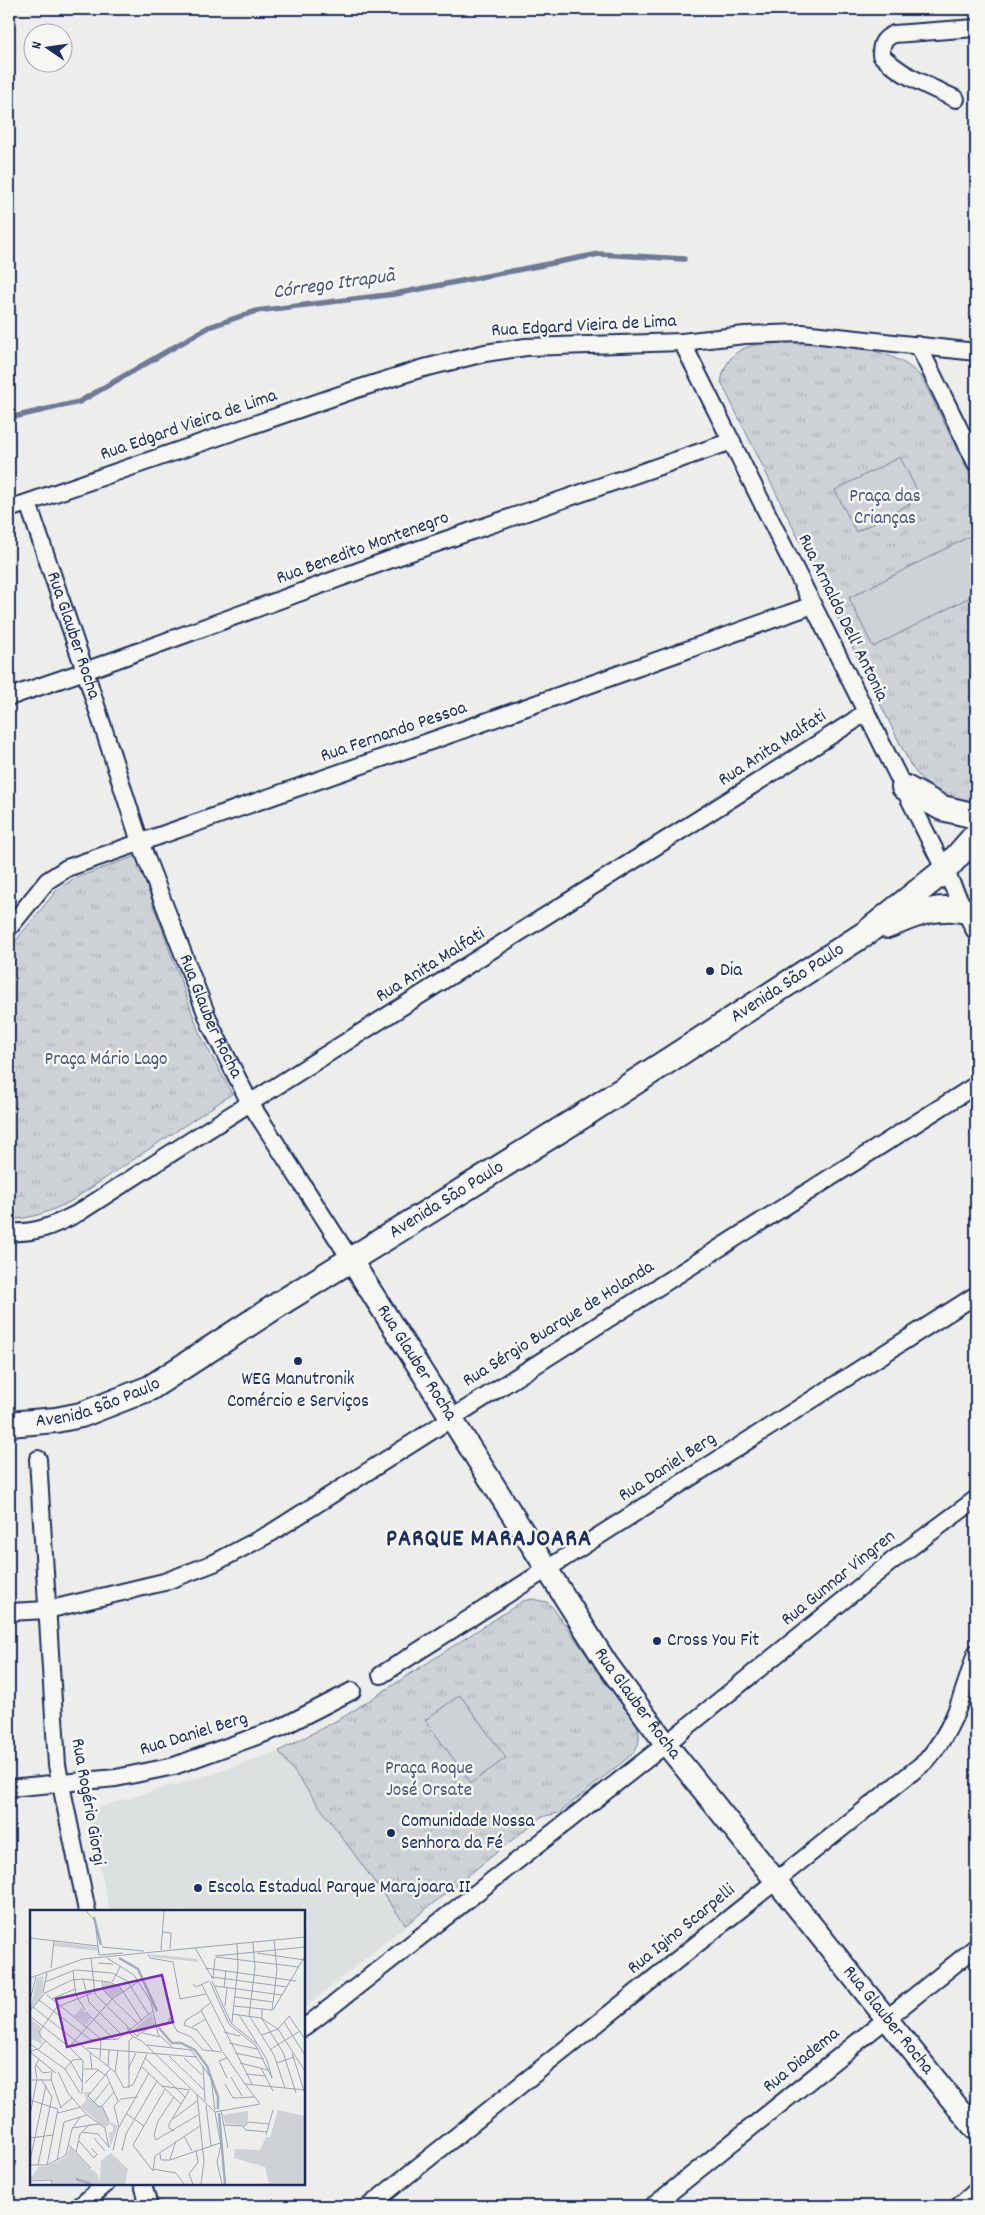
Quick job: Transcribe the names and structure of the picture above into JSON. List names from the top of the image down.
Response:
{
  "streets": {
    "main road": ["Avenida São Paulo"],
    "street": [
      "Rua Edgard Vieira de Lima",
      "Rua Benedito Montenegro",
      "Rua Arnaldo Dell' Antonia",
      "Rua Glauber Rocha",
      "Rua Fernando Pessoa",
      "Rua Anita Malfati",
      "Rua Sérgio Buarque de Holanda",
      "Rua Daniel Berg",
      "Rua Gunnar Vingren",
      "Rua Rogério Giorgi",
      "Rua Igino Scarpelli",
      "Rua Diadema"
    ]
  },
  "crossings": [
    ["Rua Edgard Vieira de Lima", "Rua Arnaldo Dell' Antonia"],
    ["Rua Edgard Vieira de Lima", "Rua Glauber Rocha"],
    ["Rua Benedito Montenegro", "Rua Arnaldo Dell' Antonia"],
    ["Rua Benedito Montenegro", "Rua Glauber Rocha"],
    ["Rua Arnaldo Dell' Antonia", "Rua Fernando Pessoa"],
    ["Rua Arnaldo Dell' Antonia", "Rua Anita Malfati"],
    ["Rua Arnaldo Dell' Antonia", "Avenida São Paulo"],
    ["Rua Glauber Rocha", "Rua Fernando Pessoa"],
    ["Rua Glauber Rocha", "Rua Anita Malfati"],
    ["Rua Glauber Rocha", "Avenida São Paulo"],
    ["Rua Glauber Rocha", "Rua Sérgio Buarque de Holanda"],
    ["Rua Glauber Rocha", "Rua Daniel Berg"],
    ["Rua Glauber Rocha", "Rua Gunnar Vingren"],
    ["Rua Glauber Rocha", "Rua Igino Scarpelli"],
    ["Rua Glauber Rocha", "Rua Diadema"],
    ["Rua Sérgio Buarque de Holanda", "Rua Rogério Giorgi"],
    ["Rua Daniel Berg", "Rua Rogério Giorgi"]
  ],
  "districts": ["PARQUE MARAJOARA"],
  "water": ["Córrego Itrapuã"],
  "parks": ["Praça das Crianças", "Praça Mário Lago", "Praça Roque José Orsate"],
  "places": [
    "Dia",
    "WEG Manutronik Comércio e Serviços",
    "Cross You Fit",
    "Comunidade Nossa Senhora da Fé",
    "Escola Estadual Parque Marajoara II"
  ],
  "north": "left"
}
